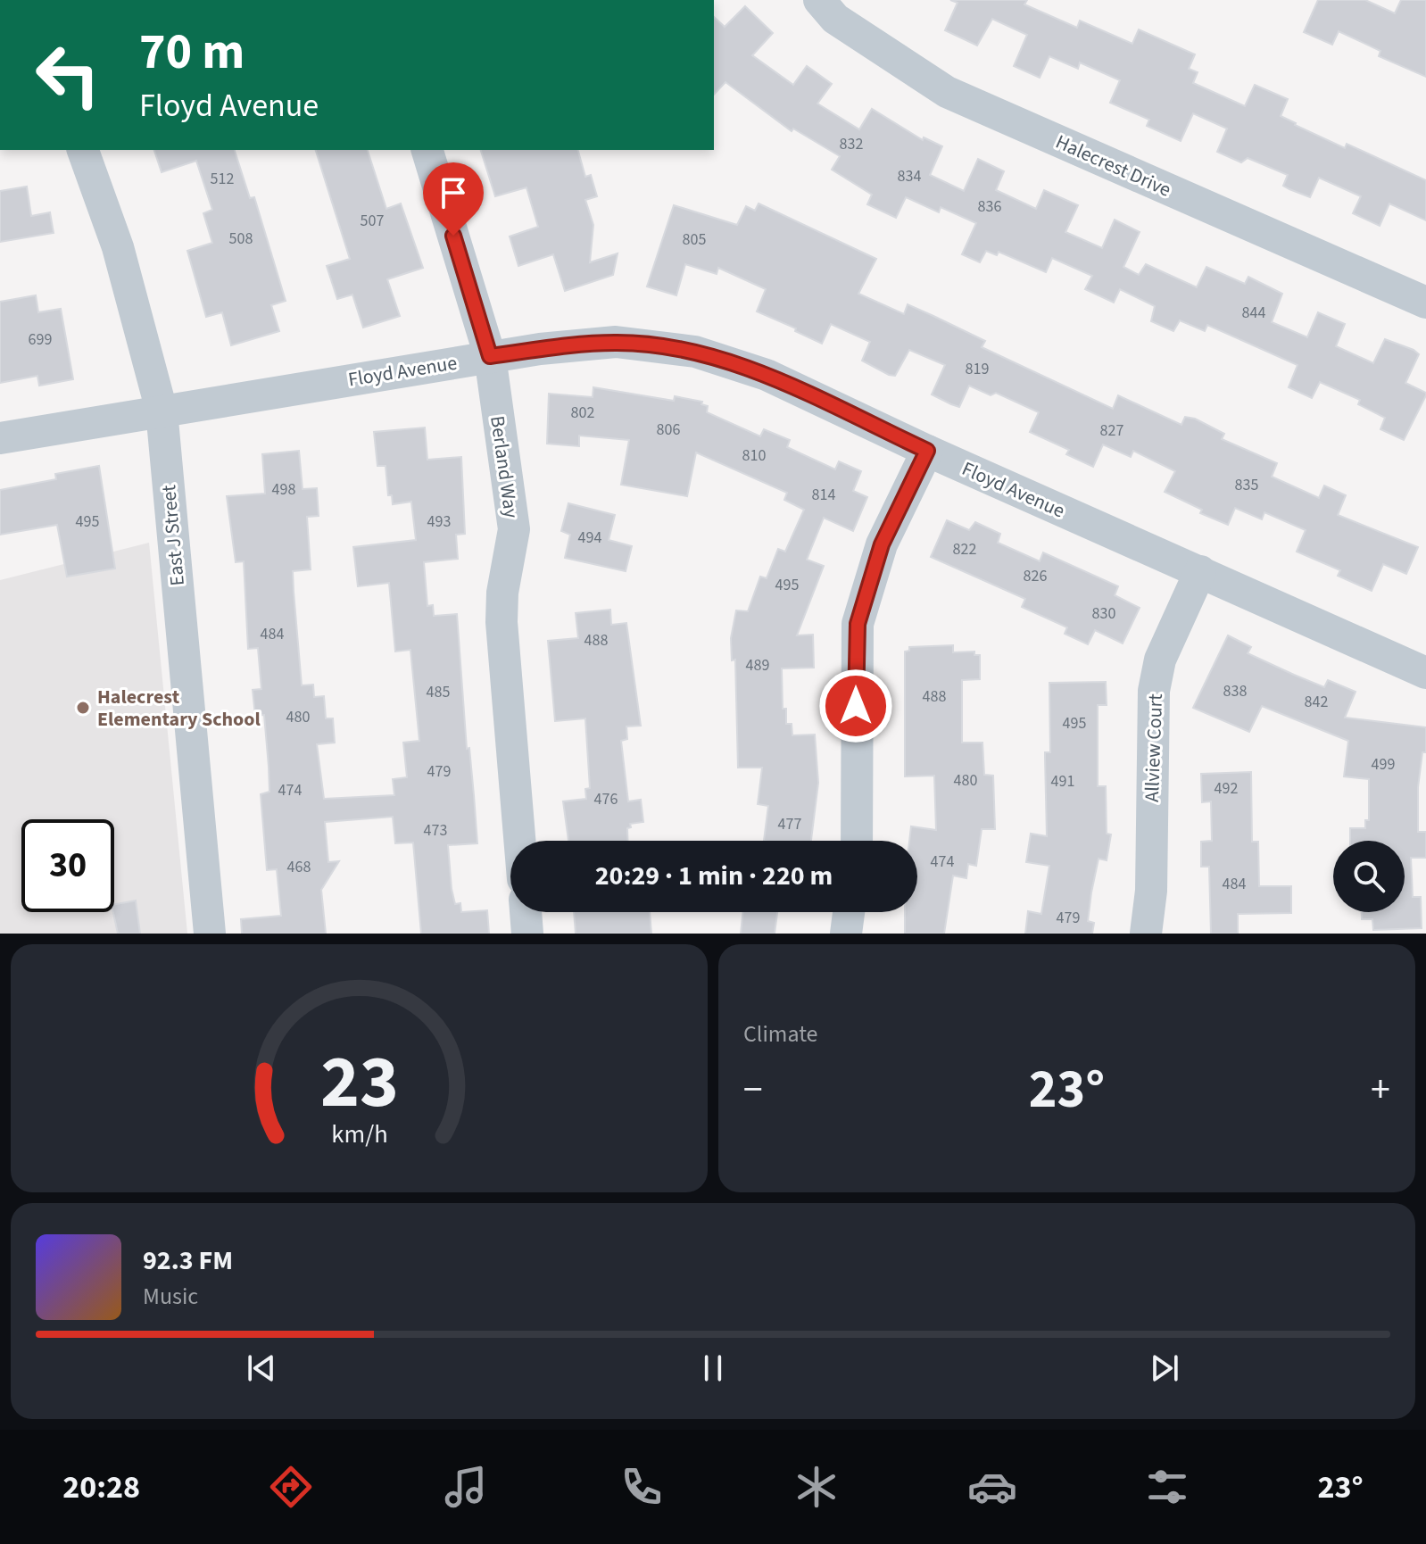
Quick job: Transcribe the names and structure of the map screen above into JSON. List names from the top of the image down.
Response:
{
  "streets": {
    "street": [
      "Halecrest Drive",
      "Floyd Avenue",
      "Berland Way",
      "East J Street",
      "Allview Court"
    ]
  },
  "crossings": [
    ["Floyd Avenue", "Berland Way"],
    ["Floyd Avenue", "East J Street"],
    ["Floyd Avenue", "Allview Court"]
  ],
  "places": ["Halecrest Elementary School"],
  "house_numbers": [
    "832",
    "834",
    "512",
    "836",
    "507",
    "508",
    "805",
    "844",
    "699",
    "819",
    "802",
    "806",
    "827",
    "810",
    "835",
    "498",
    "814",
    "495",
    "493",
    "494",
    "822",
    "826",
    "495",
    "830",
    "484",
    "488",
    "489",
    "838",
    "485",
    "488",
    "842",
    "480",
    "495",
    "499",
    "479",
    "480",
    "491",
    "492",
    "474",
    "476",
    "477",
    "473",
    "474",
    "468",
    "484",
    "479"
  ],
  "page": {
    "turn": ["70 m", "Floyd Avenue"],
    "limit": "30",
    "trip": "20:29 · 1 min · 220 m",
    "tile": "Climate",
    "heat": ["−", "23°", "+"],
    "song": ["92.3 FM", "Music"],
    "tabs": ["20:28", "23°"],
    "gauge": ["23", "km/h"]
  }
}
